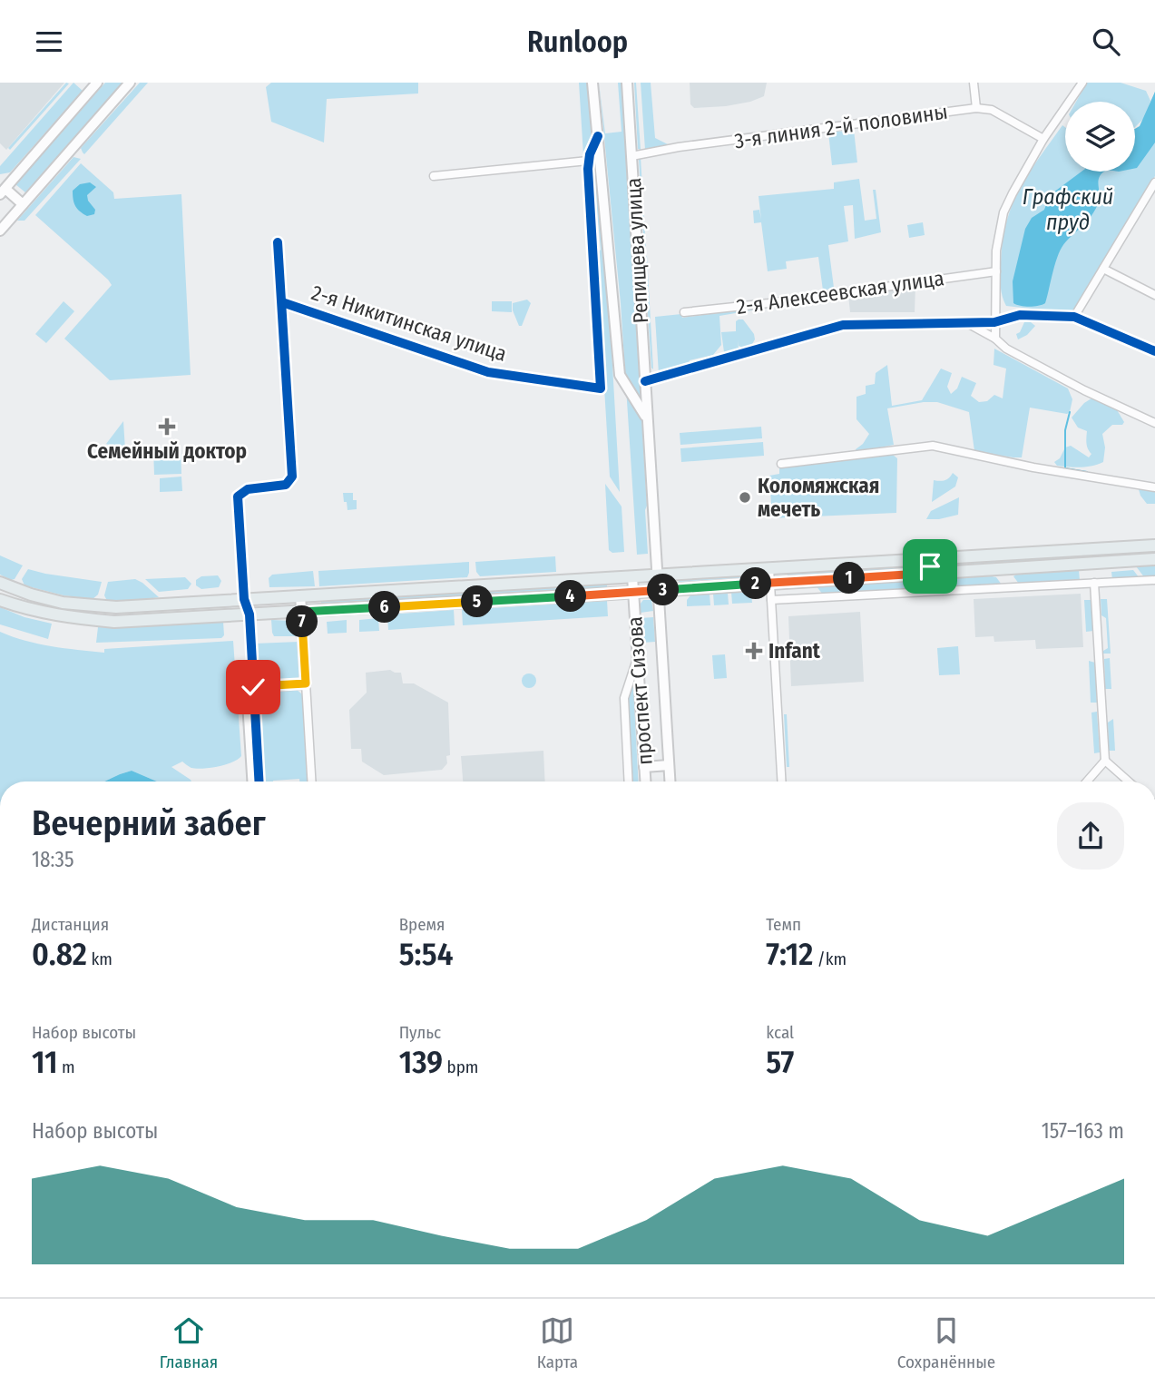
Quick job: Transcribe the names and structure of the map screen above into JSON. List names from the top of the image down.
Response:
{
  "streets": {
    "main road": ["Репищева улица", "проспект Сизова"],
    "street": ["3-я линия 2-й половины", "2-я Алексеевская улица", "2-я Никитинская улица"]
  },
  "crossings": [
    ["3-я линия 2-й половины", "Репищева улица"],
    ["Репищева улица", "проспект Сизова"]
  ],
  "water": ["Графский пруд"],
  "places": {
    "health": ["Семейный доктор", "Infant"],
    "other": ["Коломяжская мечеть"]
  },
  "page": {
    "header": "Runloop",
    "pins": [
      "1",
      "2",
      "3",
      "4",
      "5",
      "6",
      "7"
    ],
    "heading": ["Вечерний забег", "18:35"],
    "stats": [
      ["Дистанция", "0.82 km"],
      ["Время", "5:54"],
      ["Темп", "7:12 /km"],
      ["Набор высоты", "11 m"],
      ["Пульс", "139 bpm"],
      ["kcal", "57"]
    ],
    "chart": ["Набор высоты", "157–163 m"],
    "tabs": ["Главная", "Карта", "Сохранённые"]
  }
}
